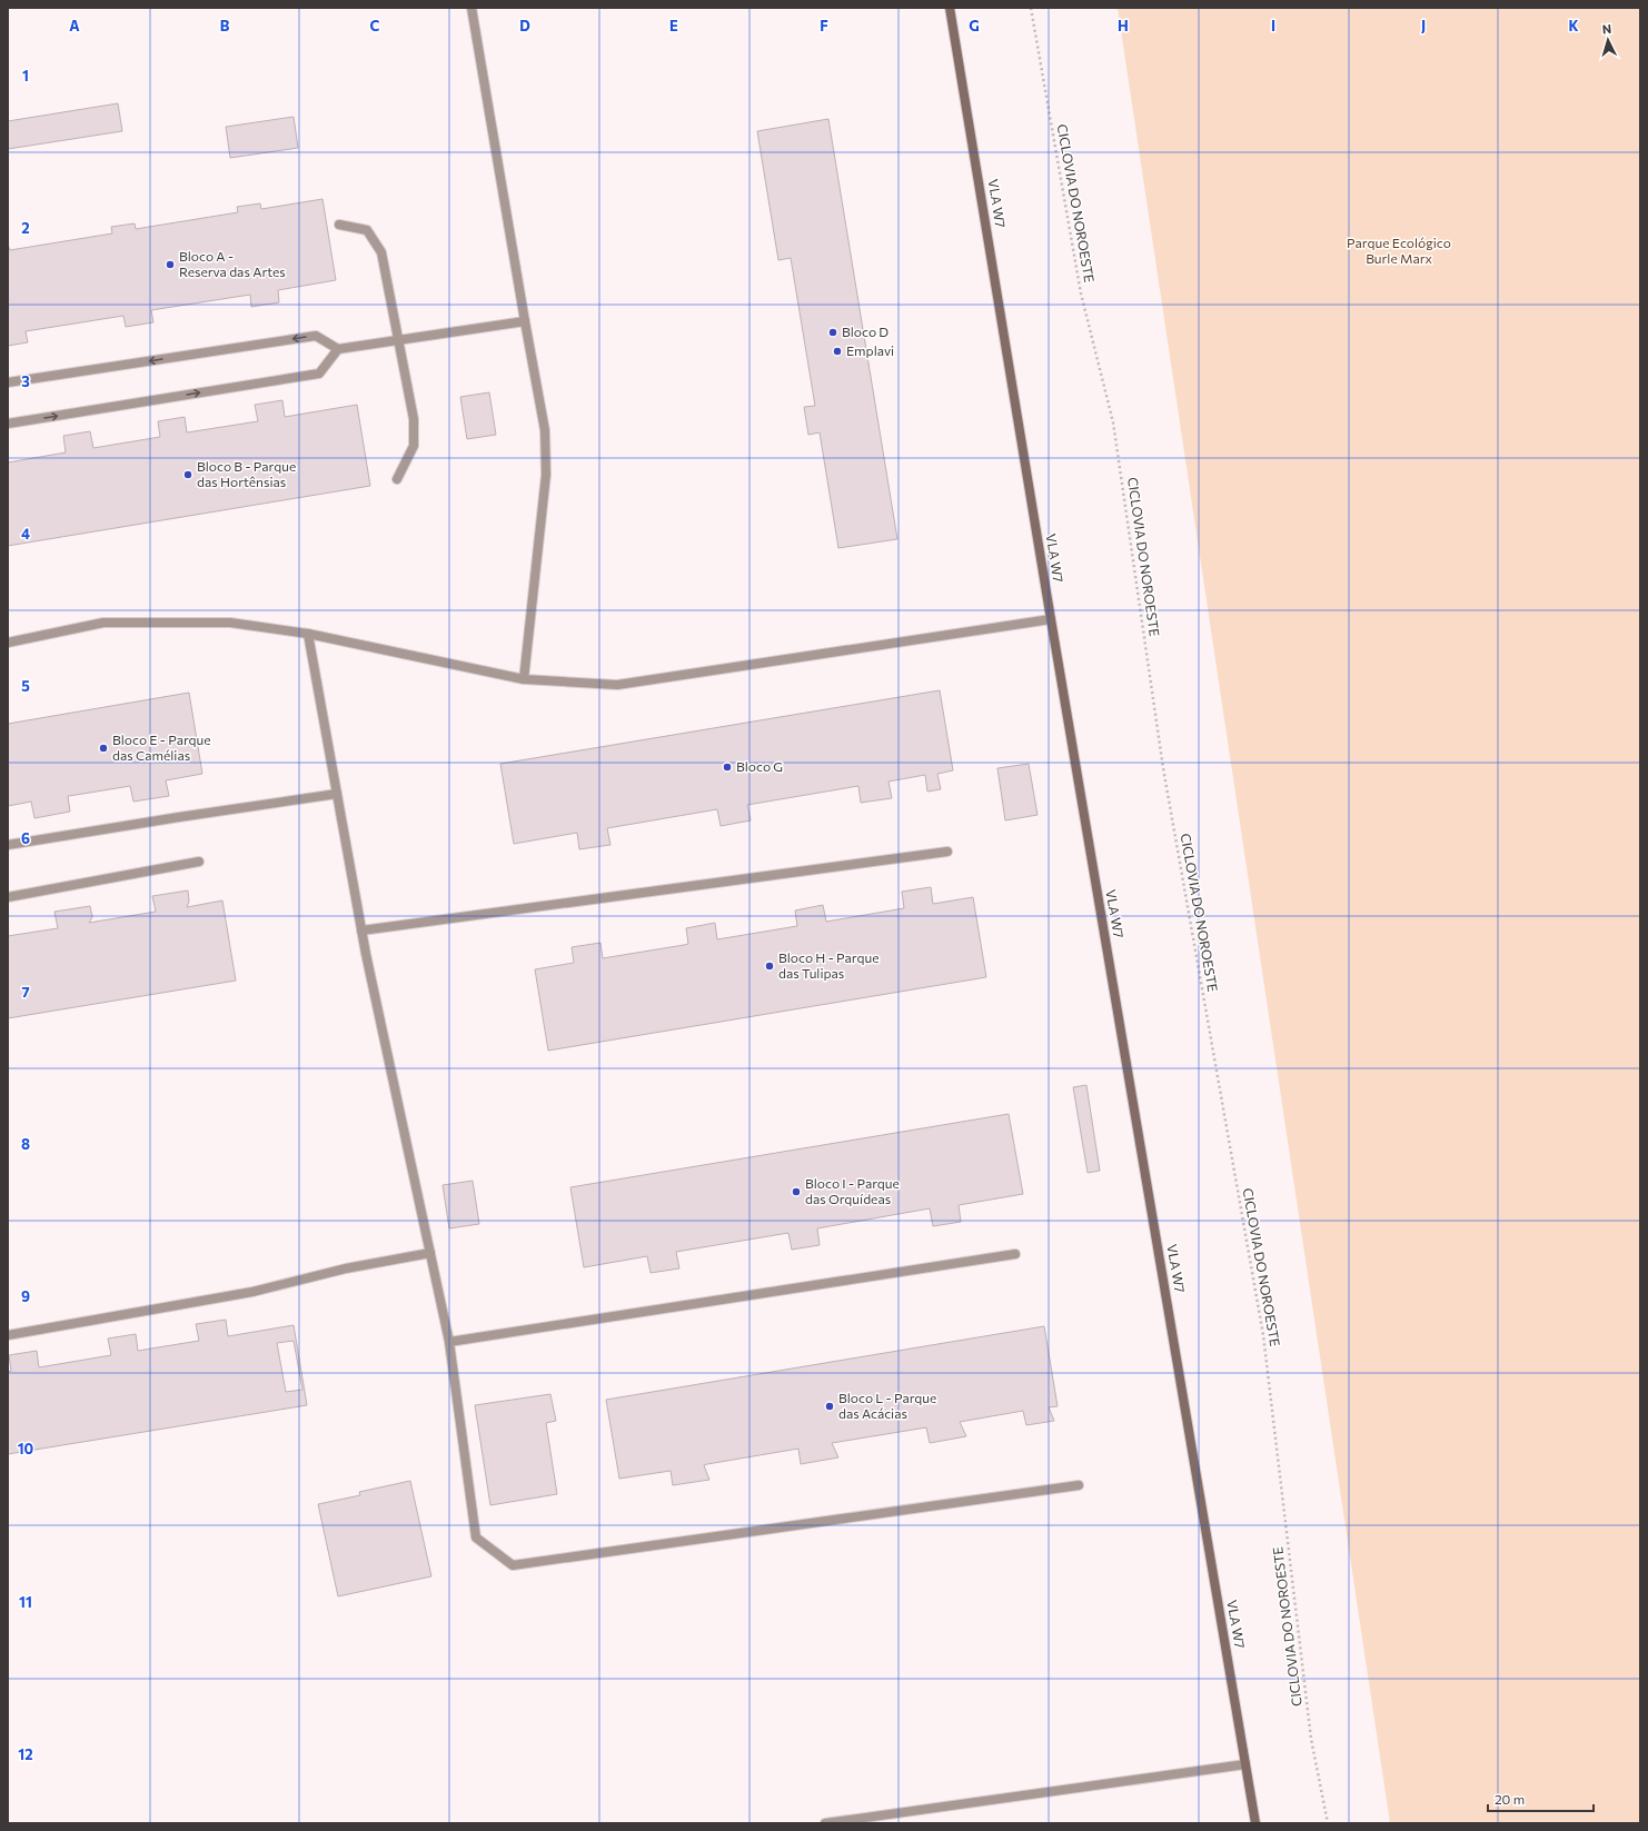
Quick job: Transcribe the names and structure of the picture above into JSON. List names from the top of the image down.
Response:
{
  "streets": {
    "main road": ["VLA W7"],
    "path": ["CICLOVIA DO NOROESTE"]
  },
  "parks": ["Parque Ecológico Burle Marx"],
  "places": [
    "Bloco A - Reserva das Artes",
    "Bloco D",
    "Emplavi",
    "Bloco B - Parque das Hortênsias",
    "Bloco E - Parque das Camélias",
    "Bloco G",
    "Bloco H - Parque das Tulipas",
    "Bloco I - Parque das Orquídeas",
    "Bloco L - Parque das Acácias"
  ],
  "scale_bar": "20 m",
  "north": "top",
  "grid": {
    "columns": [
      "A",
      "B",
      "C",
      "D",
      "E",
      "F",
      "G",
      "H",
      "I",
      "J",
      "K"
    ],
    "rows": [
      "1",
      "2",
      "3",
      "4",
      "5",
      "6",
      "7",
      "8",
      "9",
      "10",
      "11",
      "12"
    ]
  }
}
